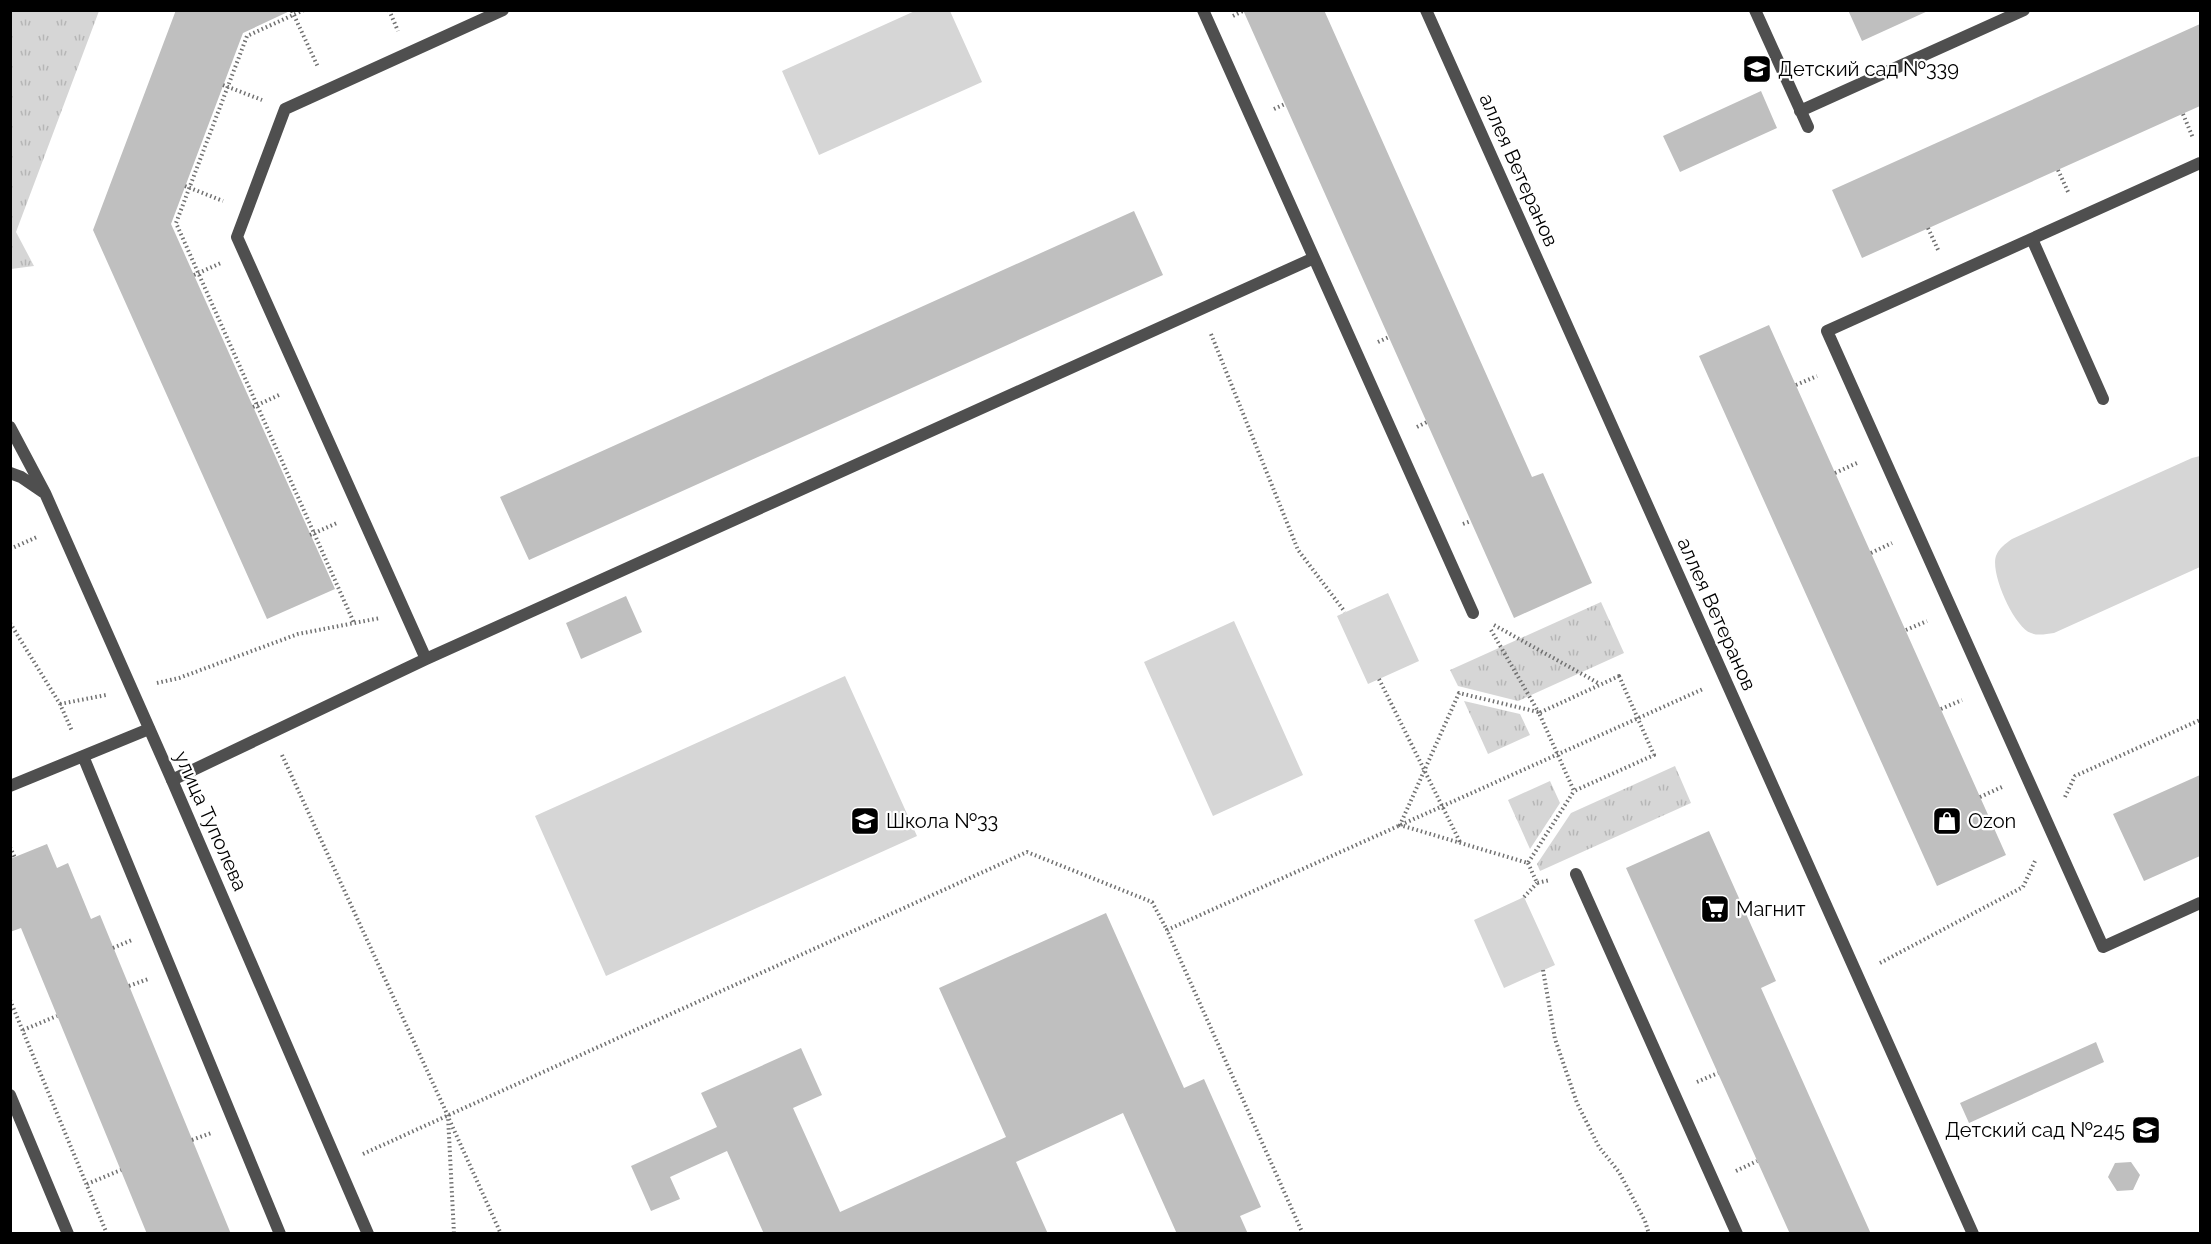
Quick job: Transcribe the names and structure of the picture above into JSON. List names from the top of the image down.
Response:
{
  "streets": {
    "street": ["аллея Ветеранов", "улица Туполева"]
  },
  "places": {
    "school or university": ["Детский сад №339", "Школа №33", "Детский сад №245"],
    "shop": ["Ozon"],
    "supermarket": ["Магнит"]
  }
}
